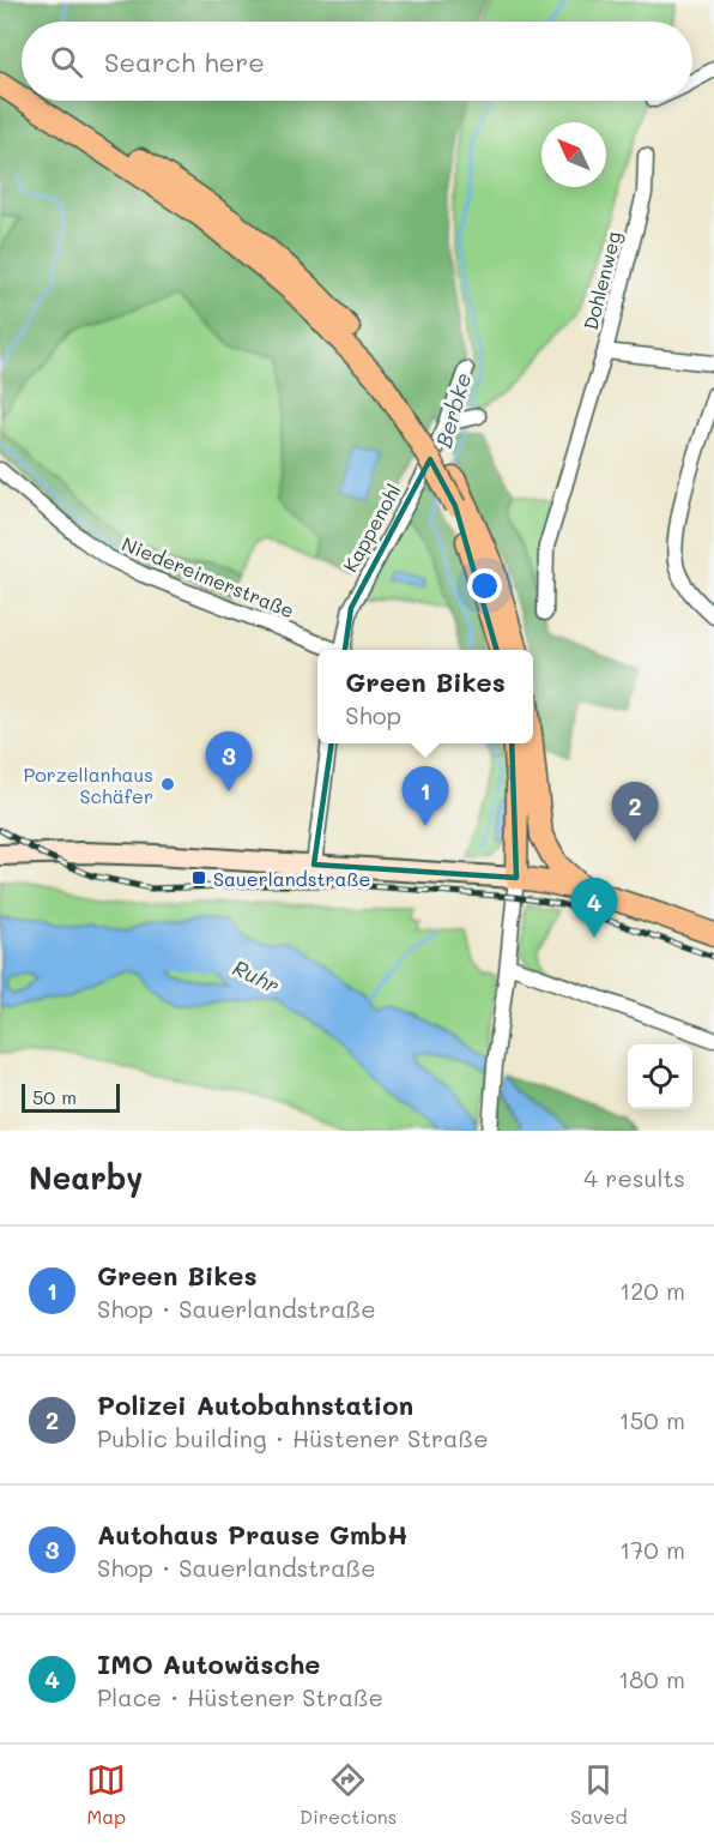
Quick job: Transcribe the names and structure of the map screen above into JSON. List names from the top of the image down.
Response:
{
  "streets": {
    "street": ["Dohlenweg", "Kappenohl", "Niedereimerstraße"]
  },
  "water": ["Berbke", "Ruhr"],
  "places": {
    "other": ["Porzellanhaus Schäfer"],
    "transit": ["Sauerlandstraße"]
  },
  "scale_bar": "50 m",
  "north": "top left",
  "page": {
    "search": "Search here",
    "popup": ["Green Bikes", "Shop"],
    "pins": [
      "3",
      "1",
      "2",
      "4"
    ],
    "scale": "50 m",
    "heading": ["Nearby", "4 results"],
    "list": [
      {
        "mark": "1",
        "name": "Green Bikes",
        "note": "Shop · Sauerlandstraße",
        "value": "120 m"
      },
      {
        "mark": "2",
        "name": "Polizei Autobahnstation",
        "note": "Public building · Hüstener Straße",
        "value": "150 m"
      },
      {
        "mark": "3",
        "name": "Autohaus Prause GmbH",
        "note": "Shop · Sauerlandstraße",
        "value": "170 m"
      },
      {
        "mark": "4",
        "name": "IMO Autowäsche",
        "note": "Place · Hüstener Straße",
        "value": "180 m"
      }
    ],
    "nav": ["Map", "Directions", "Saved"]
  }
}
